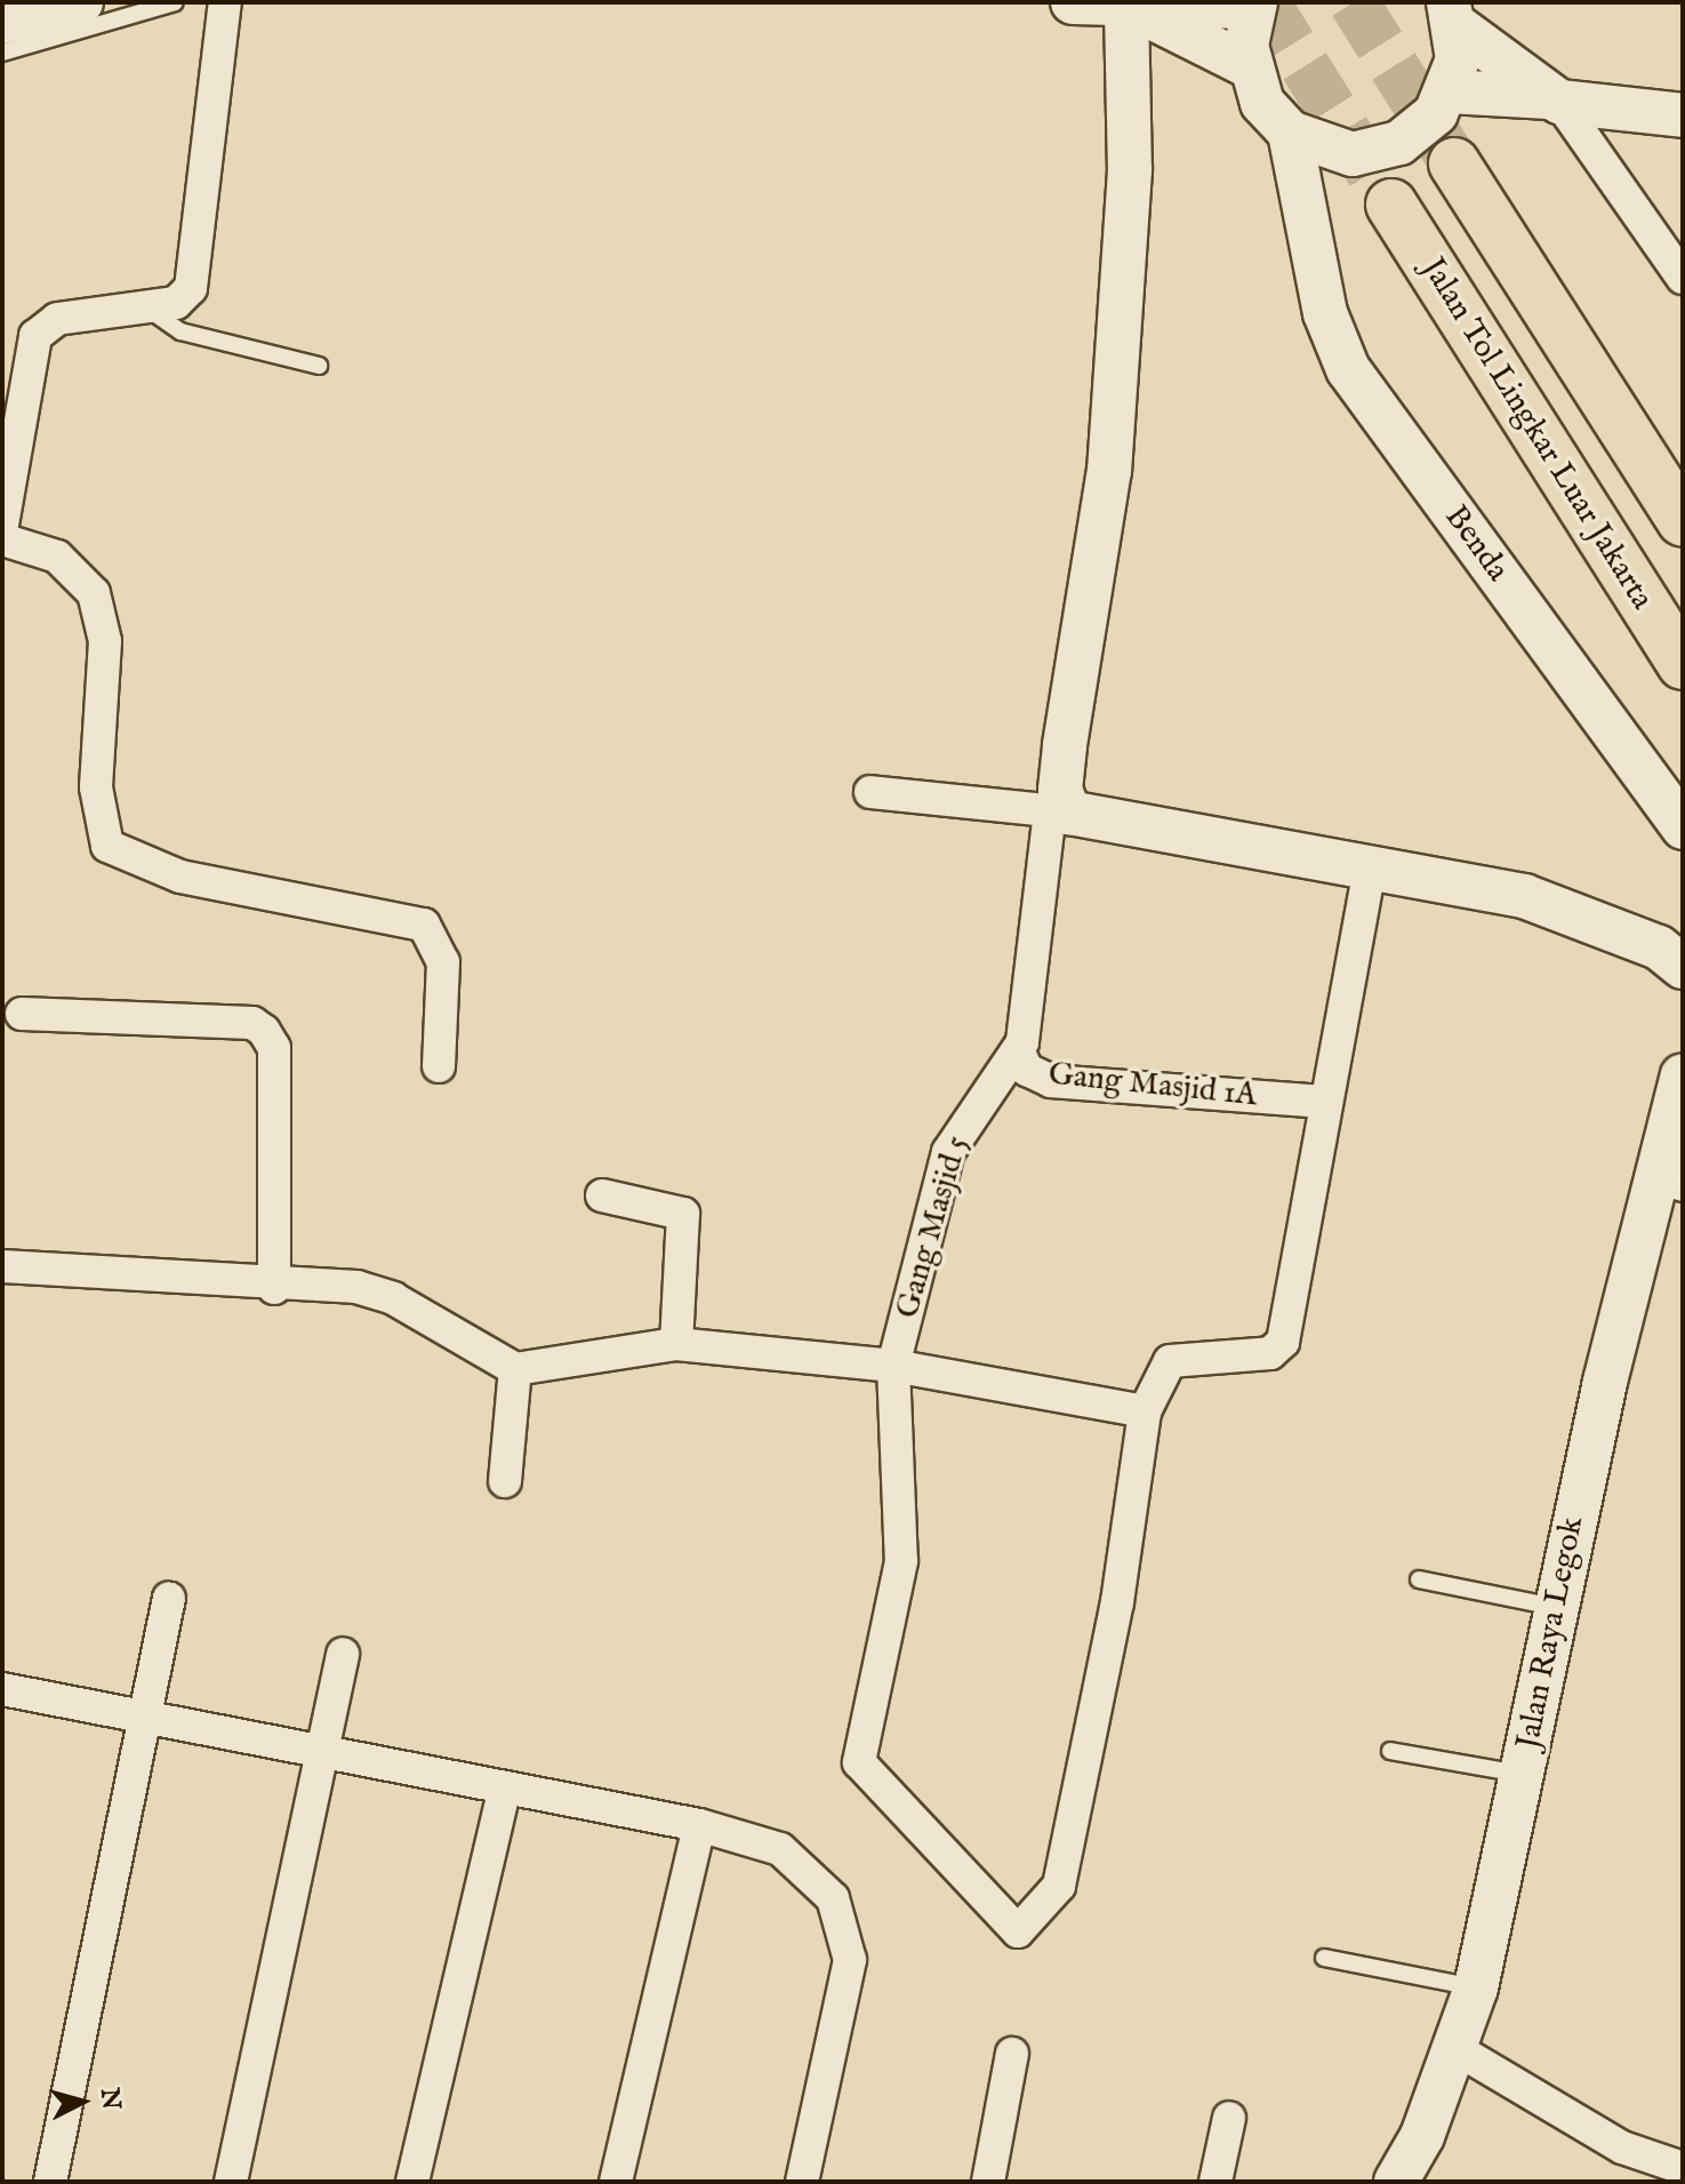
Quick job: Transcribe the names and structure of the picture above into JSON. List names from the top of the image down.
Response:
{
  "streets": {
    "highway": ["Jalan Tol Lingkar Luar Jakarta"],
    "street": [
      "Benda",
      "Gang Masjid 1A",
      "Gang Masjid 5",
      "Jalan Raya Legok"
    ]
  },
  "crossings": [
    ["Gang Masjid 1A", "Gang Masjid 5"]
  ],
  "north": "right"
}
